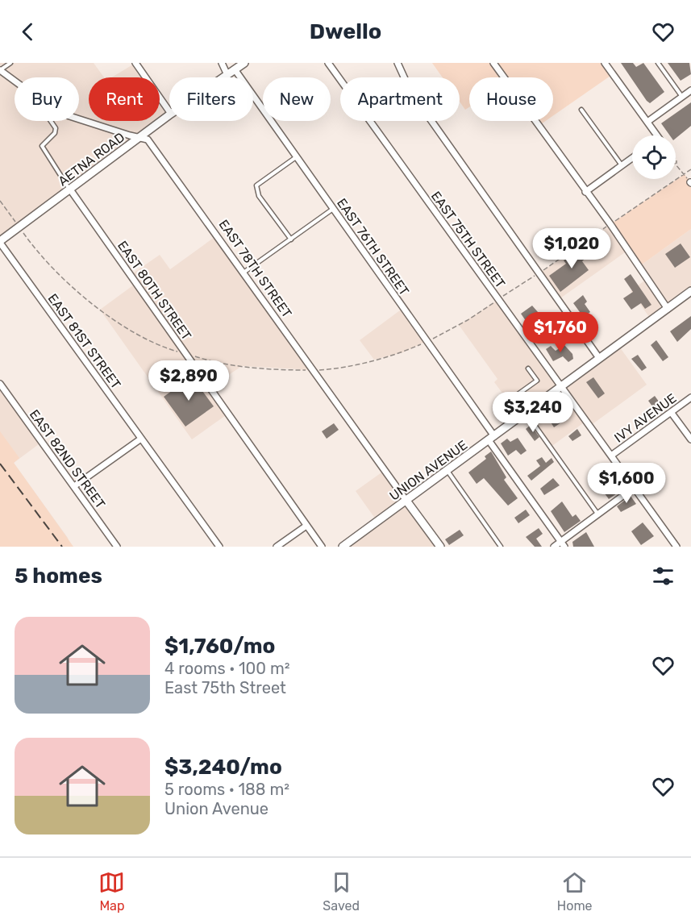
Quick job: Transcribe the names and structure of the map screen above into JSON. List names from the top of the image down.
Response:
{
  "streets": {
    "main road": ["AETNA ROAD", "EAST 78TH STREET", "UNION AVENUE"],
    "street": [
      "EAST 75TH STREET",
      "EAST 76TH STREET",
      "EAST 80TH STREET",
      "EAST 81ST STREET",
      "IVY AVENUE",
      "EAST 82ND STREET"
    ]
  },
  "crossings": [
    ["AETNA ROAD", "EAST 76TH STREET"],
    ["AETNA ROAD", "EAST 78TH STREET"],
    ["AETNA ROAD", "EAST 80TH STREET"],
    ["AETNA ROAD", "EAST 81ST STREET"],
    ["EAST 75TH STREET", "IVY AVENUE"],
    ["EAST 75TH STREET", "UNION AVENUE"],
    ["EAST 76TH STREET", "UNION AVENUE"],
    ["EAST 78TH STREET", "UNION AVENUE"]
  ],
  "page": {
    "header": "Dwello",
    "chip": [
      "Buy",
      "Rent",
      "Filters",
      "New",
      "Apartment",
      "House"
    ],
    "price": [
      "$1,020",
      "$1,760",
      "$2,890",
      "$3,240",
      "$1,600"
    ],
    "heading": "5 homes",
    "list": [
      {
        "name": "$1,760/mo",
        "note": "4 rooms · 100 m² · East 75th Street"
      },
      {
        "name": "$3,240/mo",
        "note": "5 rooms · 188 m² · Union Avenue"
      }
    ],
    "tabs": ["Map", "Saved", "Home"]
  }
}
